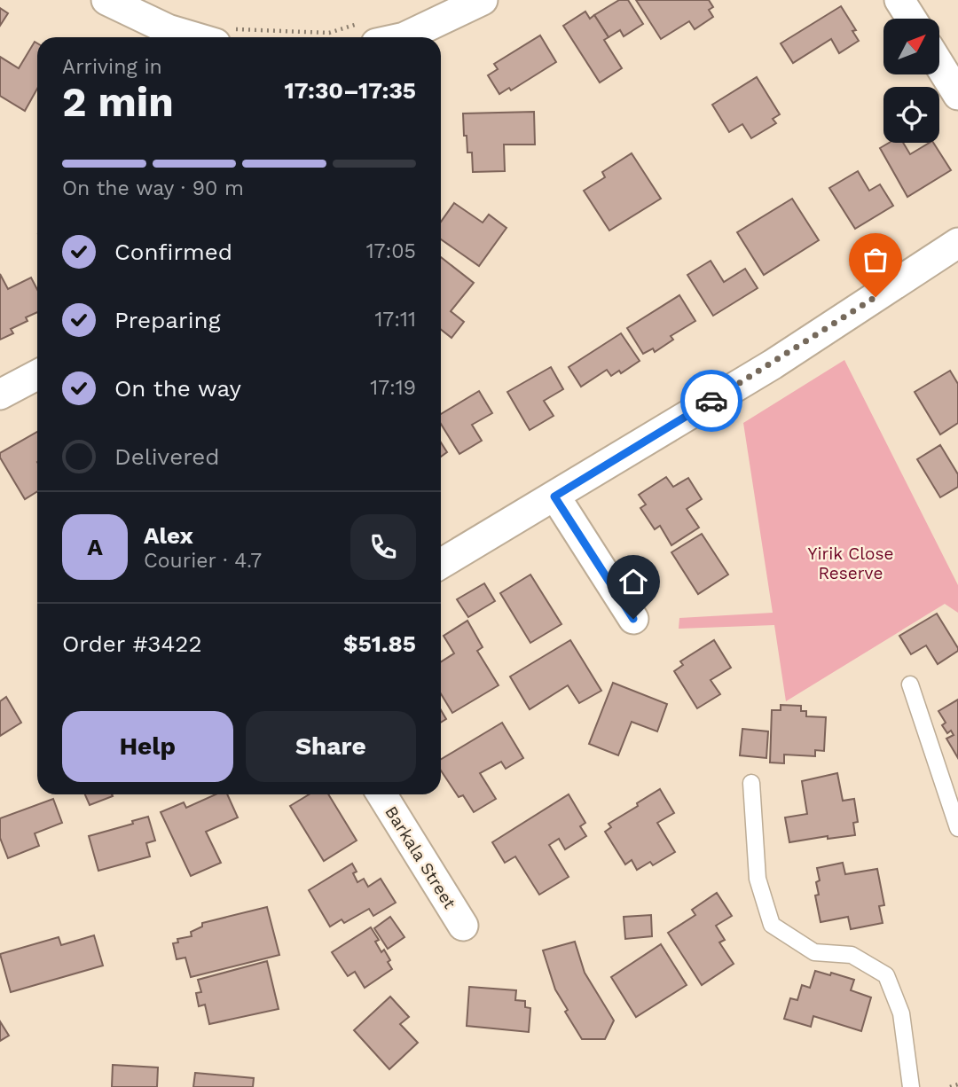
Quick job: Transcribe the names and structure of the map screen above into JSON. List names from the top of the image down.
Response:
{
  "streets": {
    "street": ["Barkala Street"]
  },
  "parks": ["Yirik Close Reserve"],
  "north": "top right",
  "page": {
    "heading": ["2 min", "Arriving in", "17:30–17:35"],
    "panel": [
      "Alex",
      "Courier · 4.7",
      "Order #3422",
      "$51.85"
    ],
    "bar": "On the way · 90 m",
    "list": [
      ["Confirmed", "17:05"],
      ["Preparing", "17:11"],
      ["On the way", "17:19"],
      "Delivered"
    ],
    "round": "A",
    "buttons": ["Help", "Share"]
  }
}
